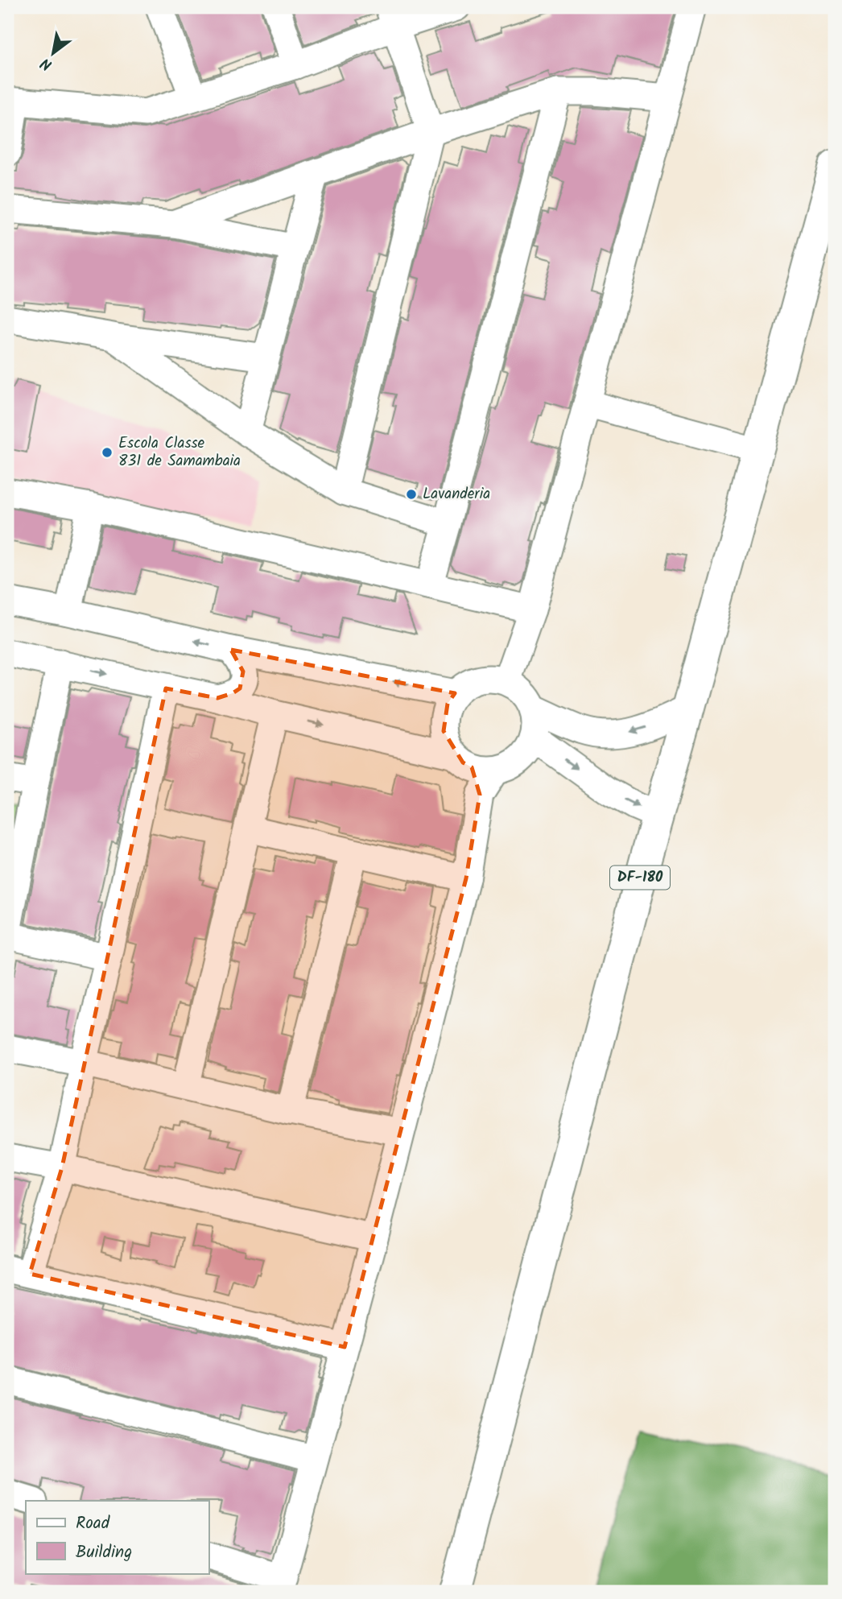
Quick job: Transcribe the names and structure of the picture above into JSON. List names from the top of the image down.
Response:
{
  "streets": {
    "highway": ["DF-180"]
  },
  "places": ["Escola Classe 831 de Samambaia", "Lavanderia"],
  "legend": ["Road", "Building"],
  "north": "bottom left"
}
